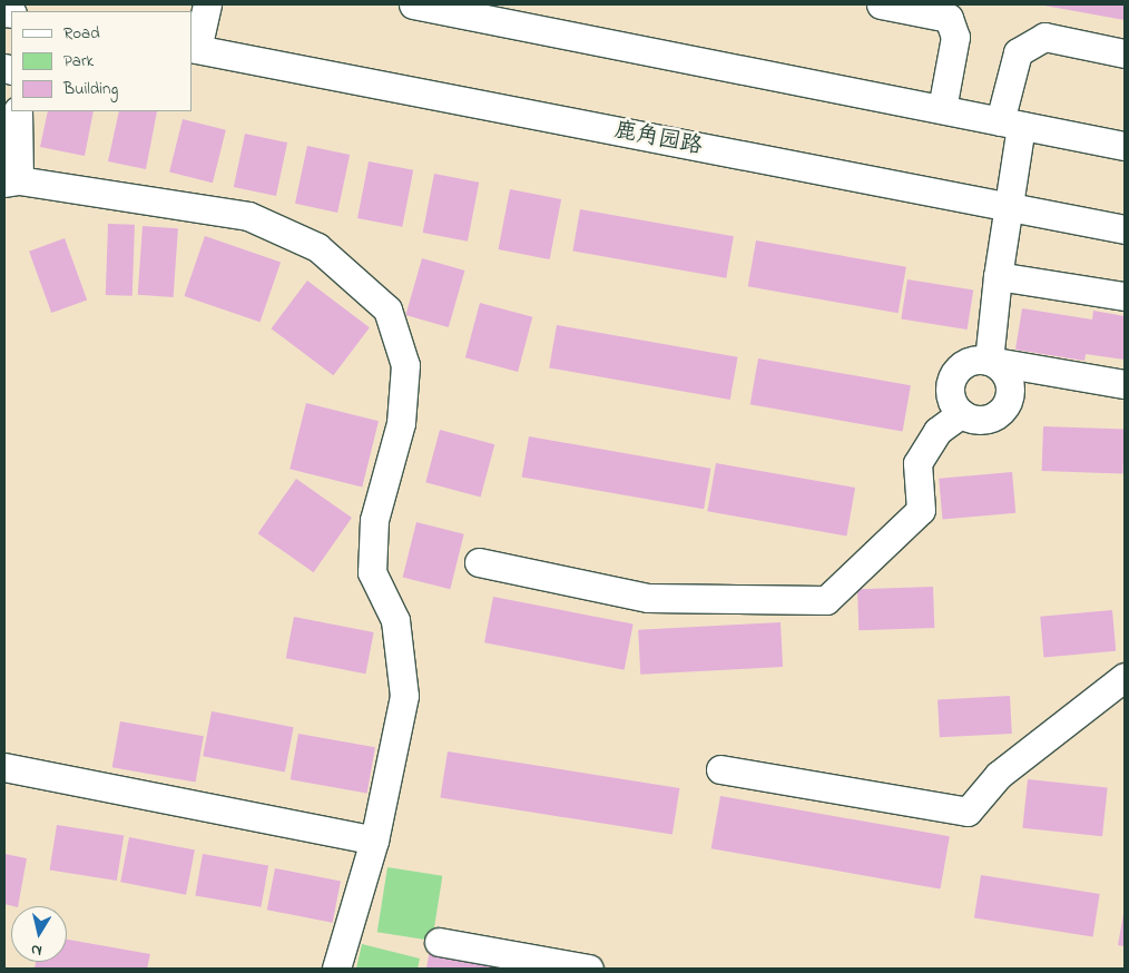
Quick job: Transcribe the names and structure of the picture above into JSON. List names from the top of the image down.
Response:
{
  "streets": {
    "street": ["鹿角园路"]
  },
  "legend": ["Road", "Park", "Building"],
  "north": "bottom"
}
